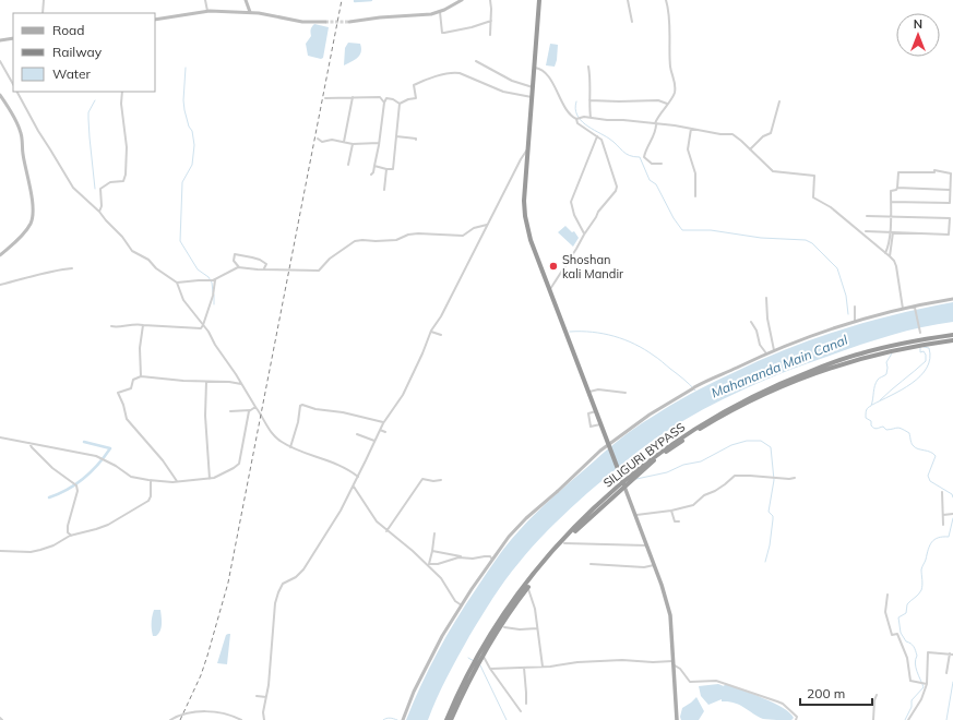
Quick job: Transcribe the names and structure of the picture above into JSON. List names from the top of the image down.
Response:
{
  "streets": {
    "highway": ["SILIGURI BYPASS"]
  },
  "water": ["Mahananda Main Canal"],
  "places": ["Shoshan kali Mandir"],
  "legend": ["Road", "Railway", "Water"],
  "scale_bar": "200 m",
  "north": "top"
}
